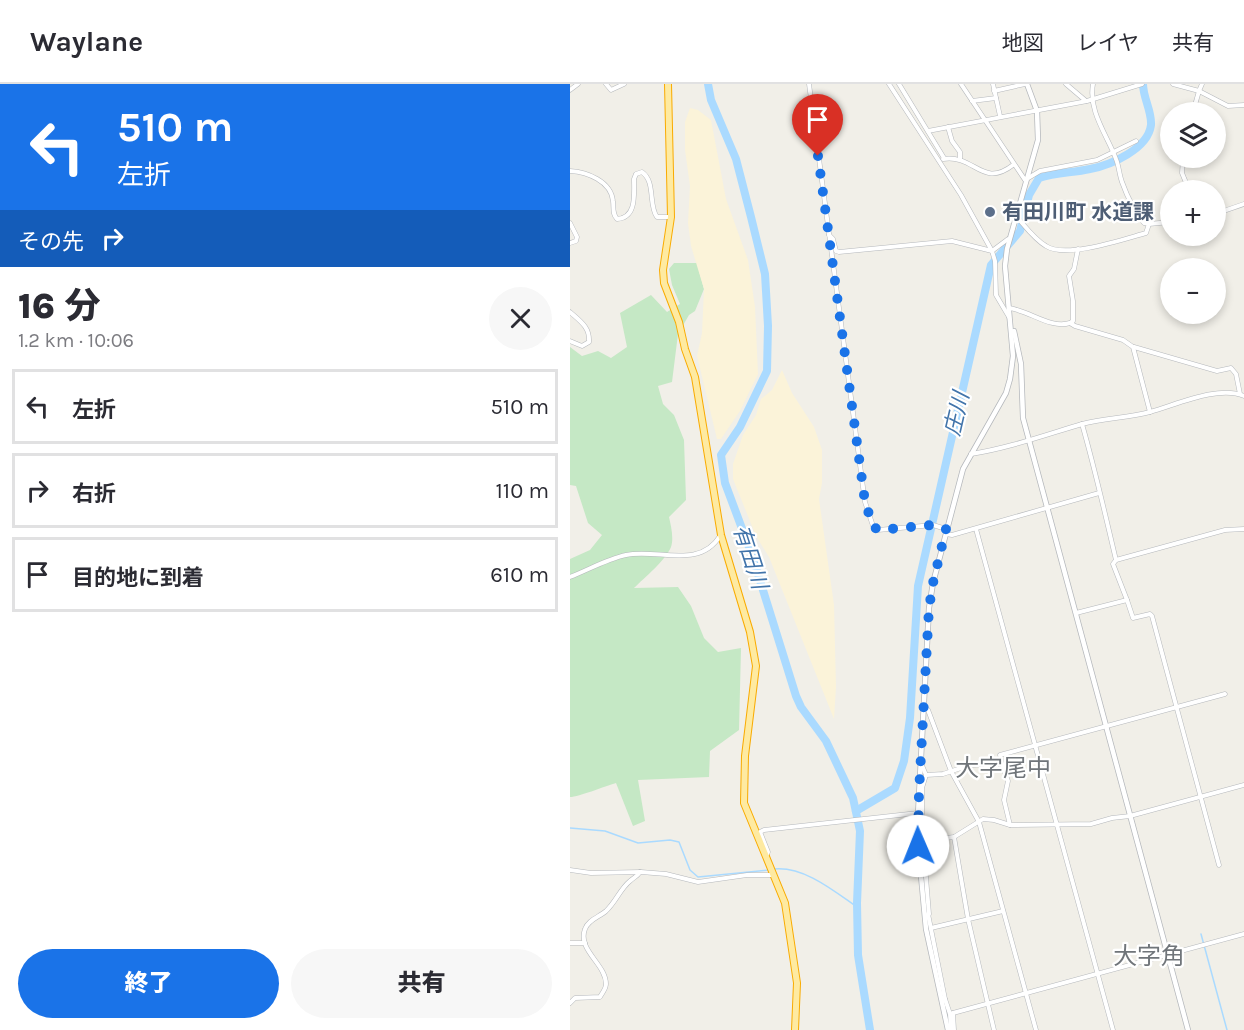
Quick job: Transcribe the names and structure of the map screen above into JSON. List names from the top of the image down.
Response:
{
  "districts": ["大字尾中", "大字角"],
  "water": ["庄川", "有田川"],
  "places": ["有田川町 水道課"],
  "page": {
    "header": "Waylane",
    "nav": ["地図", "レイヤ", "共有"],
    "turn": ["510 m", "左折"],
    "map_buttons": ["+", "−"],
    "then": "その先",
    "heading": ["16 分", "1.2 km · 10:06"],
    "list": [
      {
        "name": "左折",
        "value": "510 m"
      },
      {
        "name": "右折",
        "value": "110 m"
      },
      {
        "name": "目的地に到着",
        "value": "610 m"
      }
    ],
    "buttons": ["終了", "共有"]
  }
}
